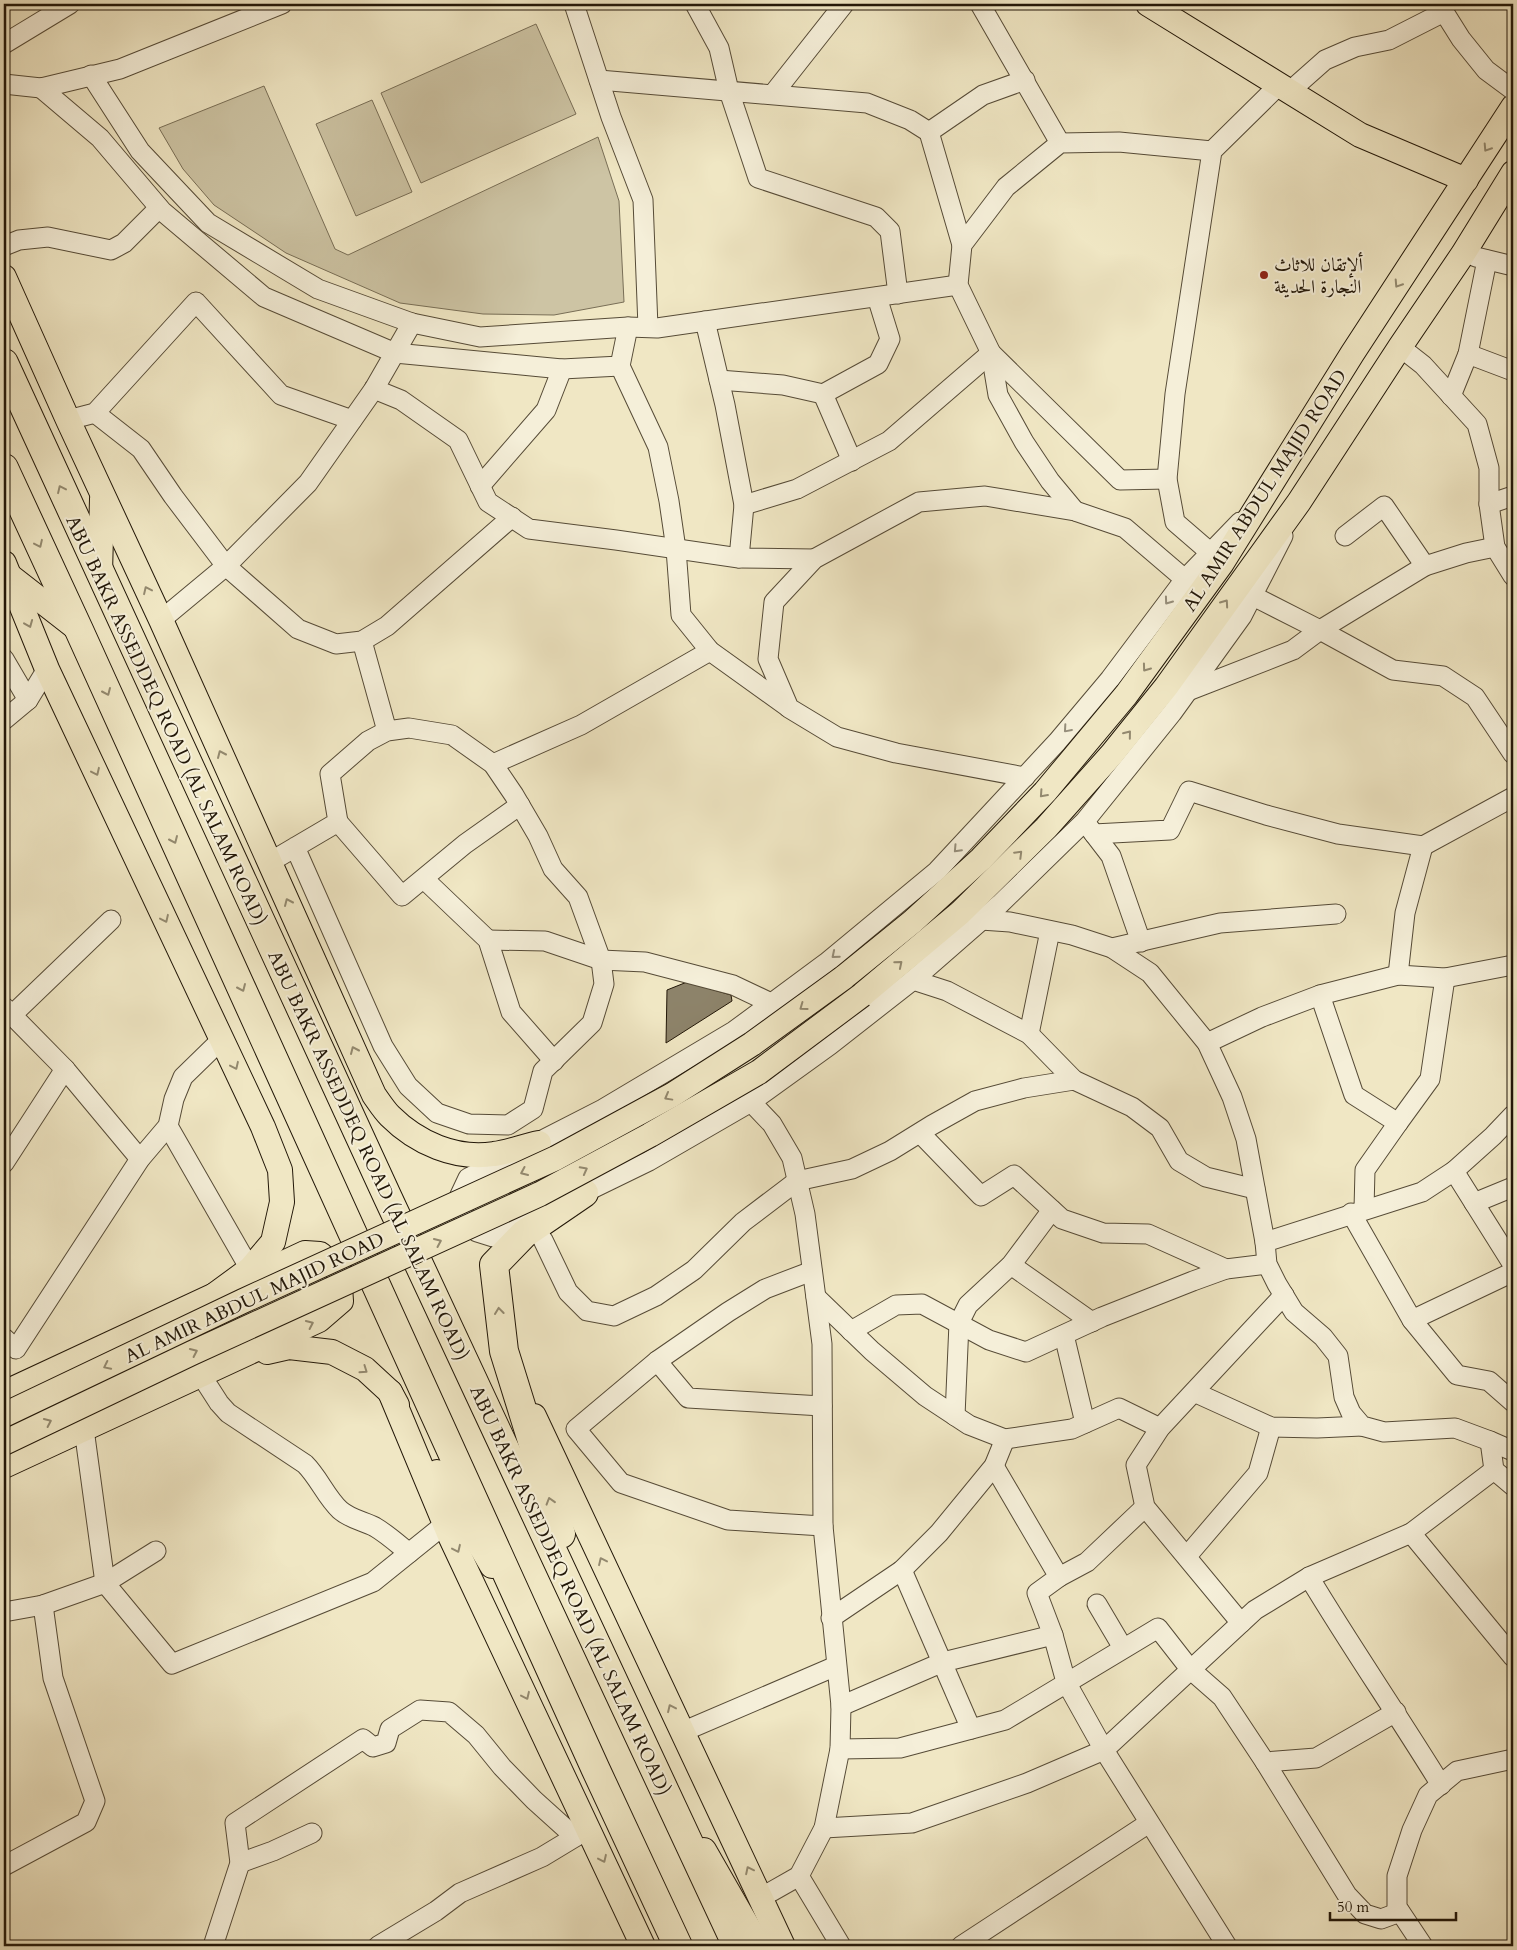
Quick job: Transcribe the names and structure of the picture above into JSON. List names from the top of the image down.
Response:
{
  "streets": {
    "highway": ["ABU BAKR ASSEDDEQ ROAD (AL SALAM ROAD)"],
    "main road": ["AL AMIR ABDUL MAJID ROAD"]
  },
  "places": ["ألإتقان للاثاث النجارة الحديثة"],
  "scale_bar": "50 m"
}
